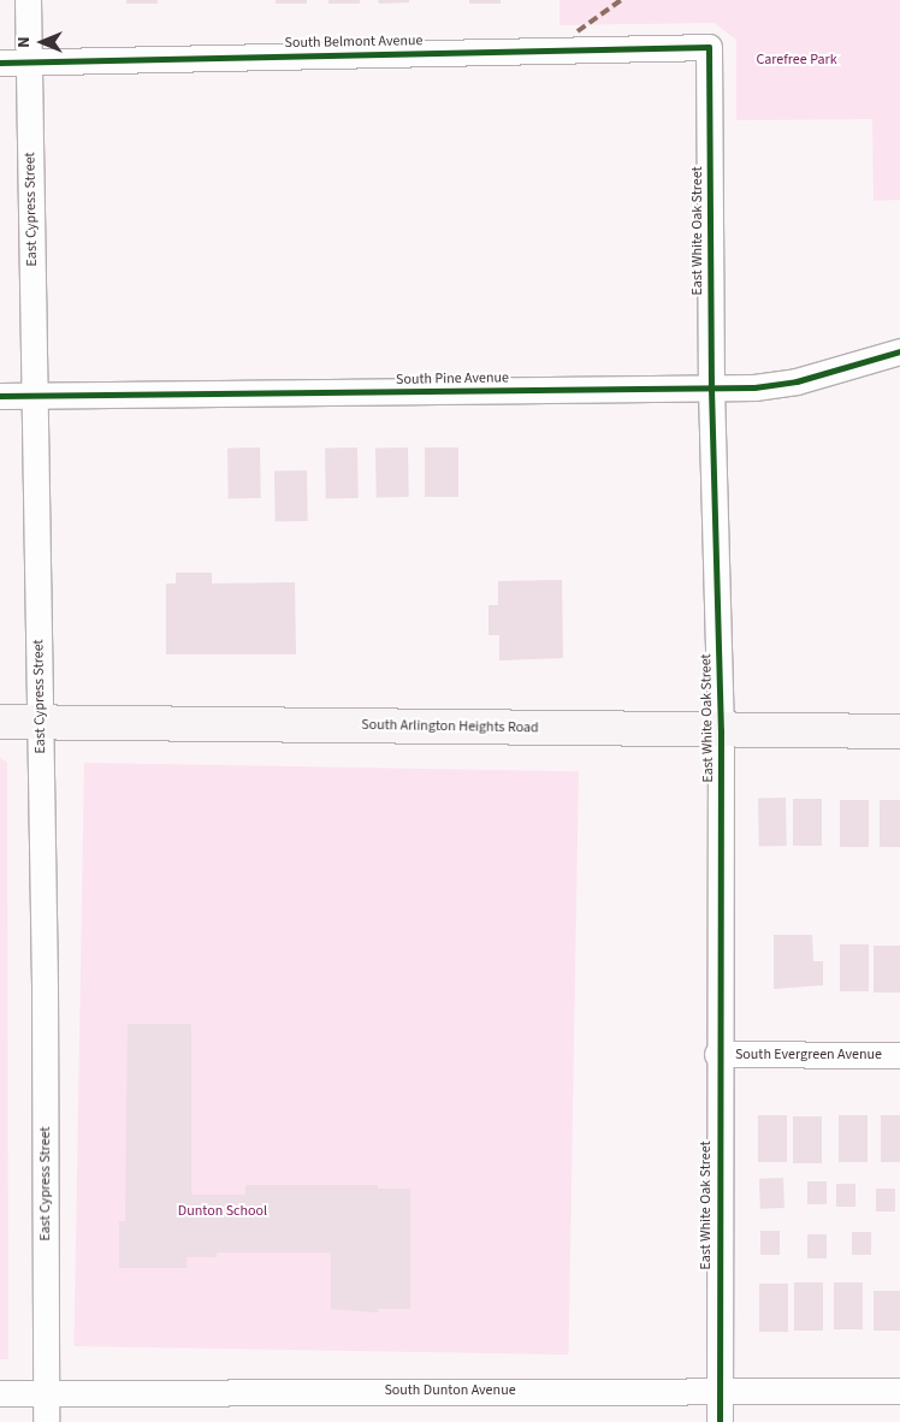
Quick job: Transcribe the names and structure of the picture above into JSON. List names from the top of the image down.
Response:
{
  "streets": {
    "main road": ["South Arlington Heights Road"],
    "street": [
      "South Belmont Avenue",
      "East Cypress Street",
      "East White Oak Street",
      "South Pine Avenue",
      "South Evergreen Avenue",
      "South Dunton Avenue"
    ]
  },
  "crossings": [
    ["South Belmont Avenue", "East Cypress Street"],
    ["South Belmont Avenue", "East White Oak Street"],
    ["East Cypress Street", "South Pine Avenue"],
    ["East Cypress Street", "South Arlington Heights Road"],
    ["East Cypress Street", "South Dunton Avenue"],
    ["East White Oak Street", "South Pine Avenue"],
    ["East White Oak Street", "South Arlington Heights Road"],
    ["East White Oak Street", "South Evergreen Avenue"],
    ["East White Oak Street", "South Dunton Avenue"]
  ],
  "parks": ["Carefree Park", "Dunton School"],
  "north": "left"
}
